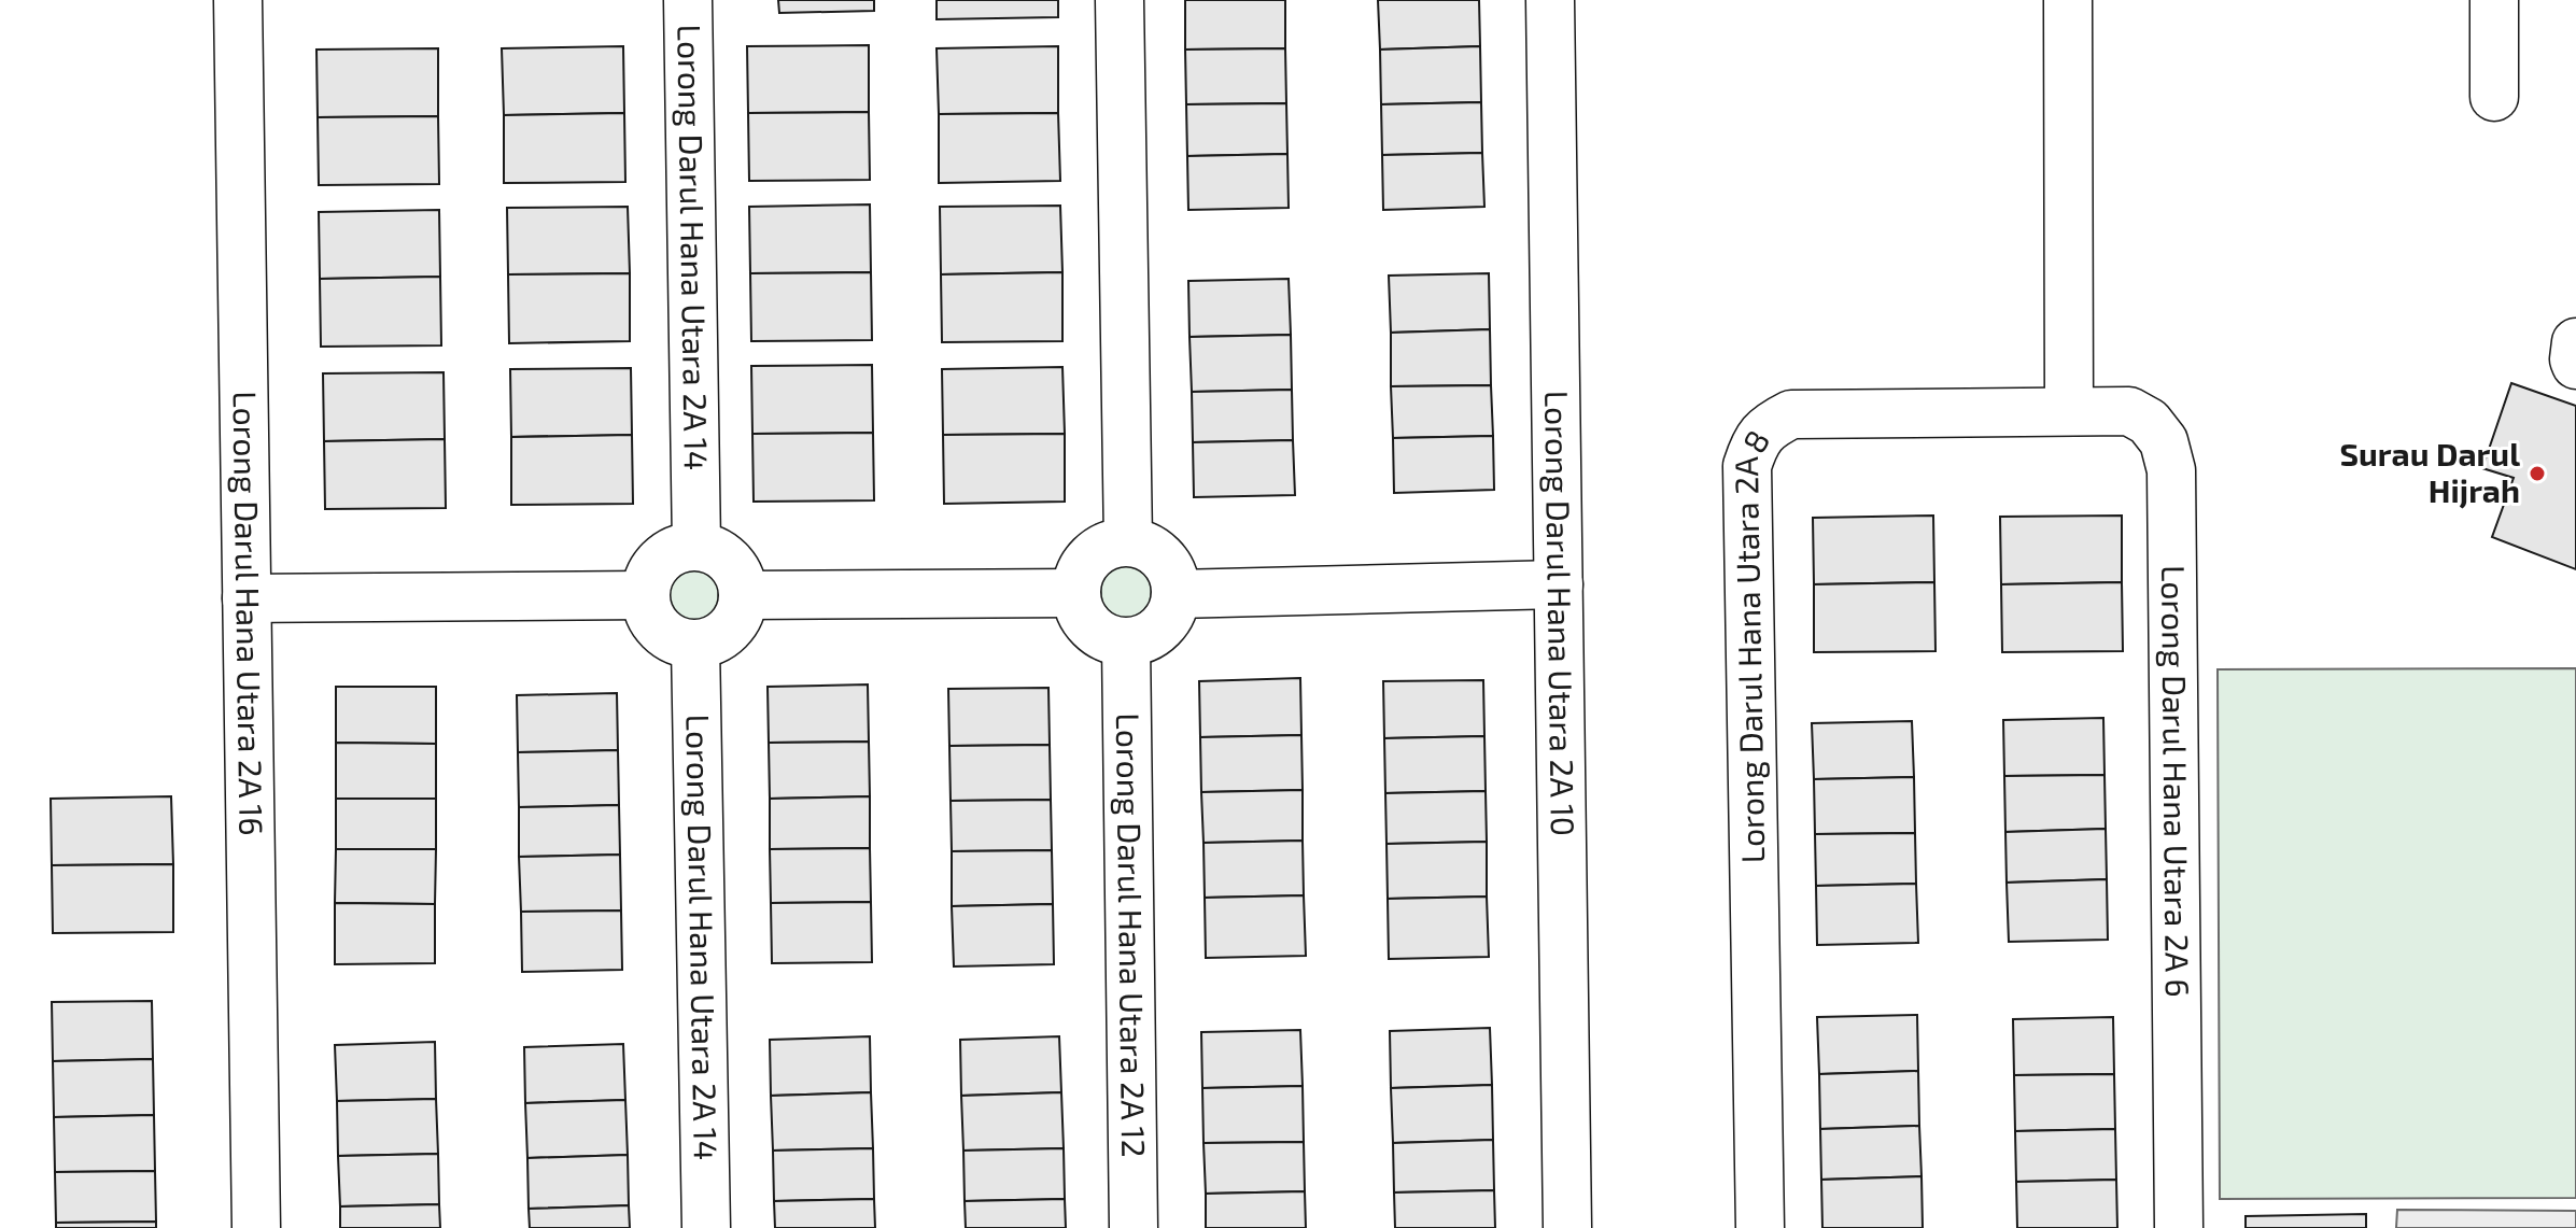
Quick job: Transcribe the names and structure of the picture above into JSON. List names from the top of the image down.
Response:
{
  "streets": {
    "street": [
      "Lorong Darul Hana Utara 2A 14",
      "Lorong Darul Hana Utara 2A 16",
      "Lorong Darul Hana Utara 2A 10",
      "Lorong Darul Hana Utara 2A 8",
      "Lorong Darul Hana Utara 2A 6",
      "Lorong Darul Hana Utara 2A 12"
    ]
  },
  "crossings": [
    ["Lorong Darul Hana Utara 2A 8", "Lorong Darul Hana Utara 2A 6"]
  ],
  "places": ["Surau Darul Hijrah"]
}
